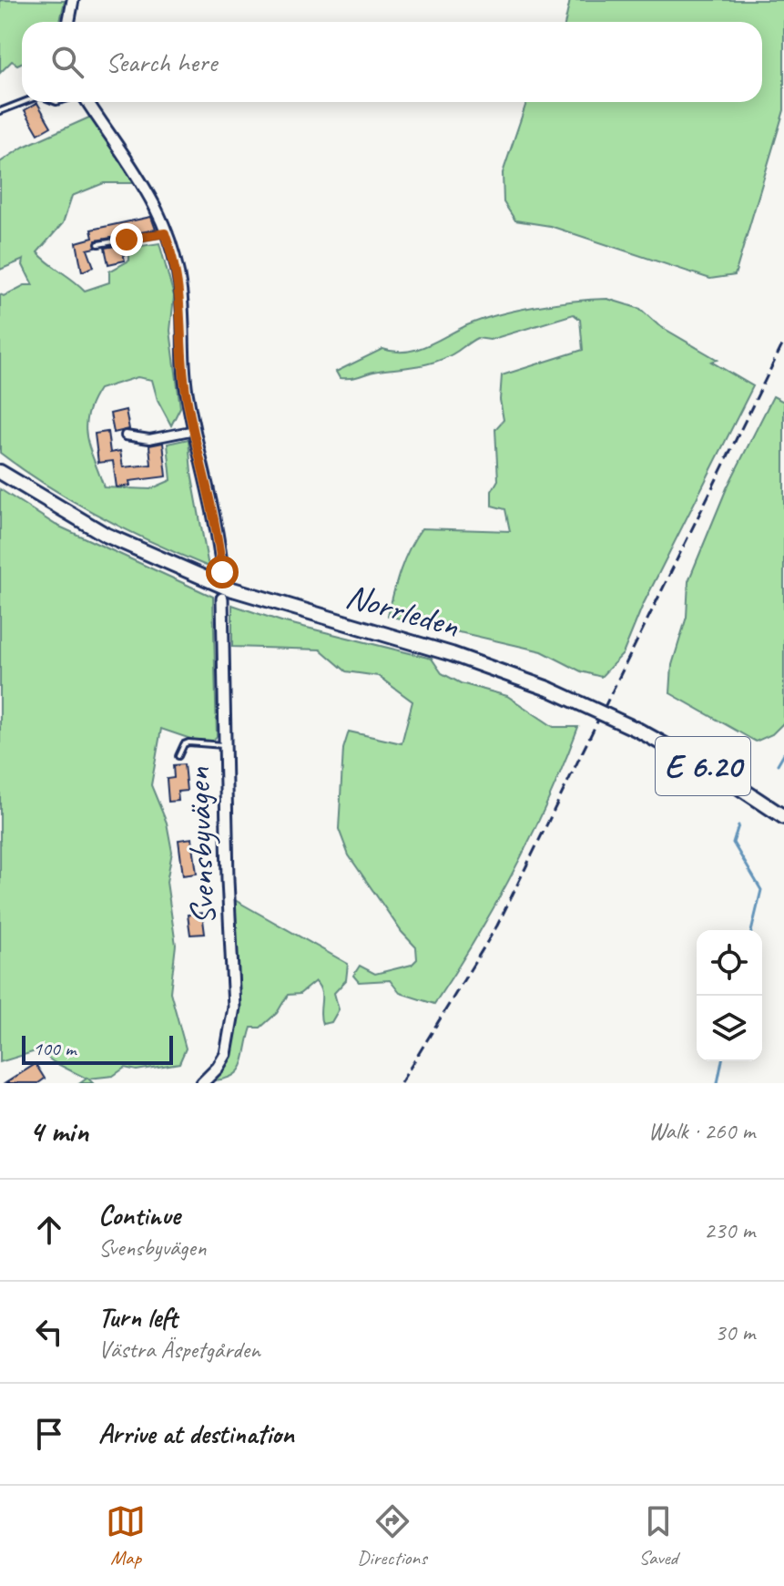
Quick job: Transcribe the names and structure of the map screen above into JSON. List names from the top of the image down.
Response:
{
  "streets": {
    "highway": ["Norrleden", "E 6.20"],
    "street": ["Svensbyvägen"]
  },
  "scale_bar": "100 m",
  "page": {
    "search": "Search here",
    "scale": "100 m",
    "heading": ["4 min", "Walk · 260 m"],
    "list": [
      ["Continue", "Svensbyvägen", "230 m"],
      ["Turn left", "Västra Äspetgården", "30 m"],
      "Arrive at destination"
    ],
    "nav": ["Map", "Directions", "Saved"]
  }
}
